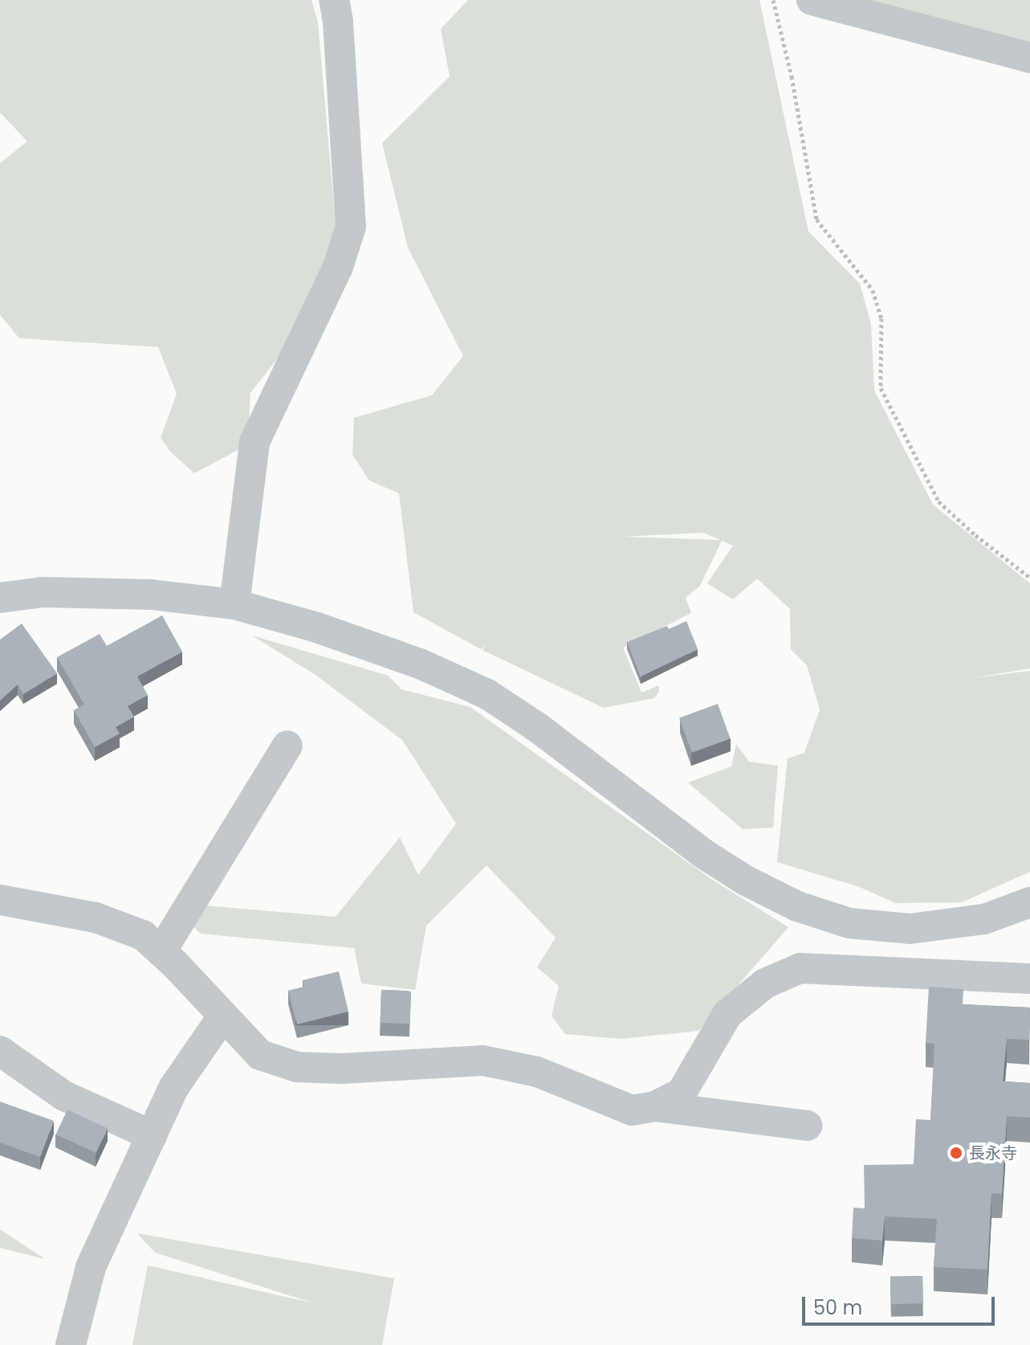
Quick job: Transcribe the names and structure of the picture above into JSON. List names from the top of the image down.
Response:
{
  "places": ["長永寺"],
  "scale_bar": "50 m"
}
